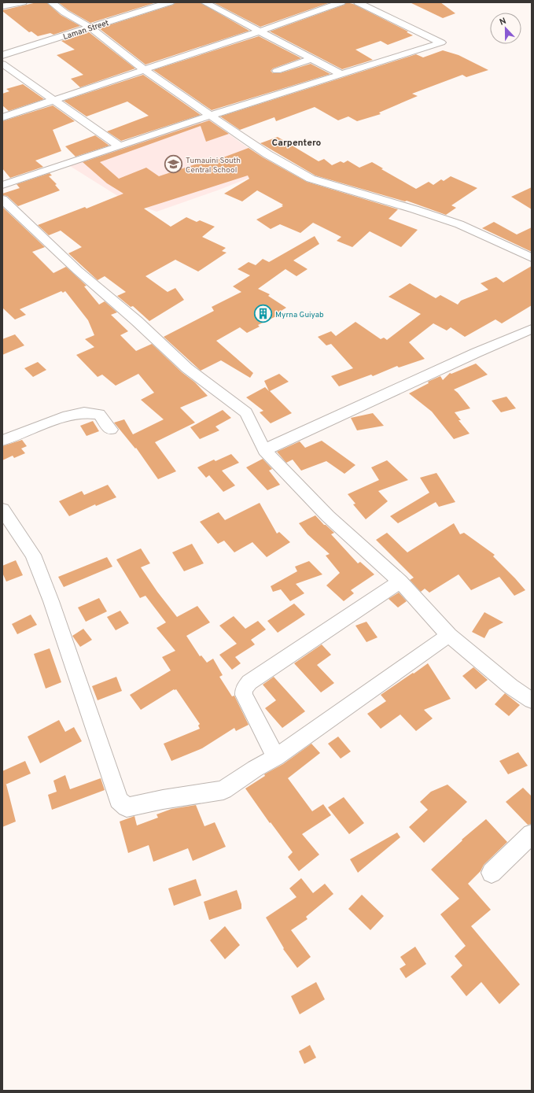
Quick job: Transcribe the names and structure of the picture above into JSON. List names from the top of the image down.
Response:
{
  "streets": {
    "main road": ["Laman Street"]
  },
  "districts": ["Carpentero"],
  "places": {
    "school or university": ["Tumauini South Central School"],
    "building": ["Myrna Guiyab"]
  },
  "north": "top"
}
